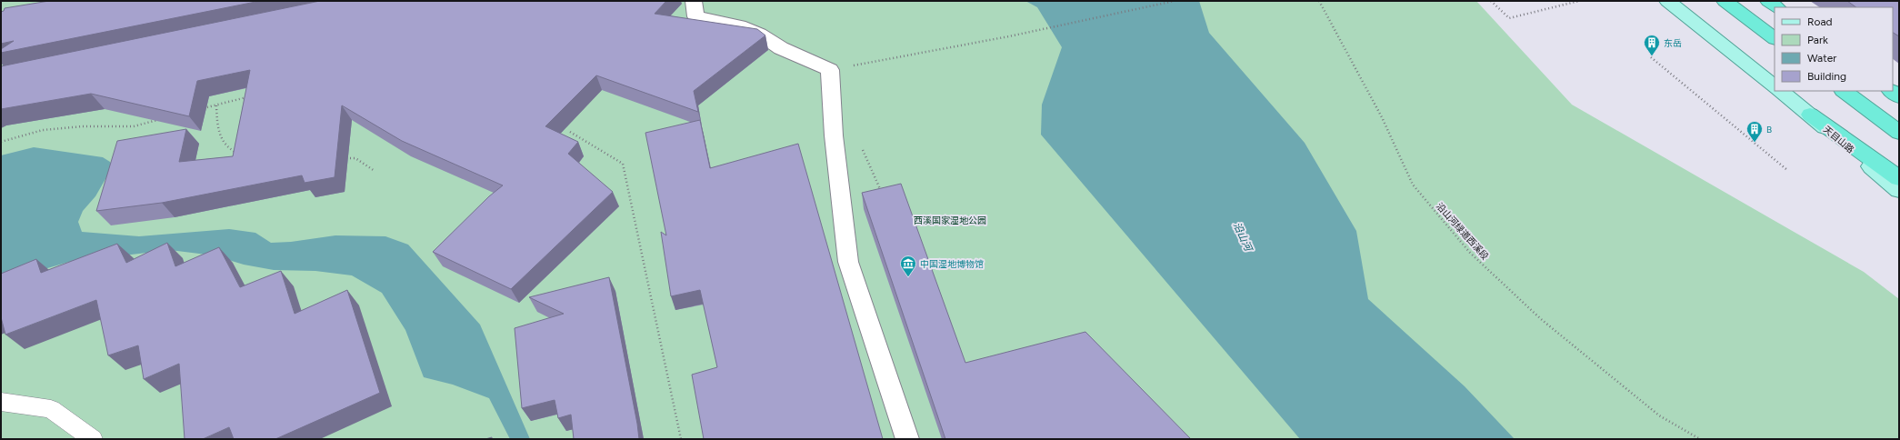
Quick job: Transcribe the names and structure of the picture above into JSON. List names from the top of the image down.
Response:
{
  "streets": {
    "main road": ["天目山路"],
    "path": ["沿山河绿道西溪段"]
  },
  "water": ["沿山河"],
  "parks": ["西溪国家湿地公园"],
  "places": {
    "building": ["东岳", "B"],
    "museum": ["中国湿地博物馆"]
  },
  "legend": [
    "Road",
    "Park",
    "Water",
    "Building"
  ]
}
